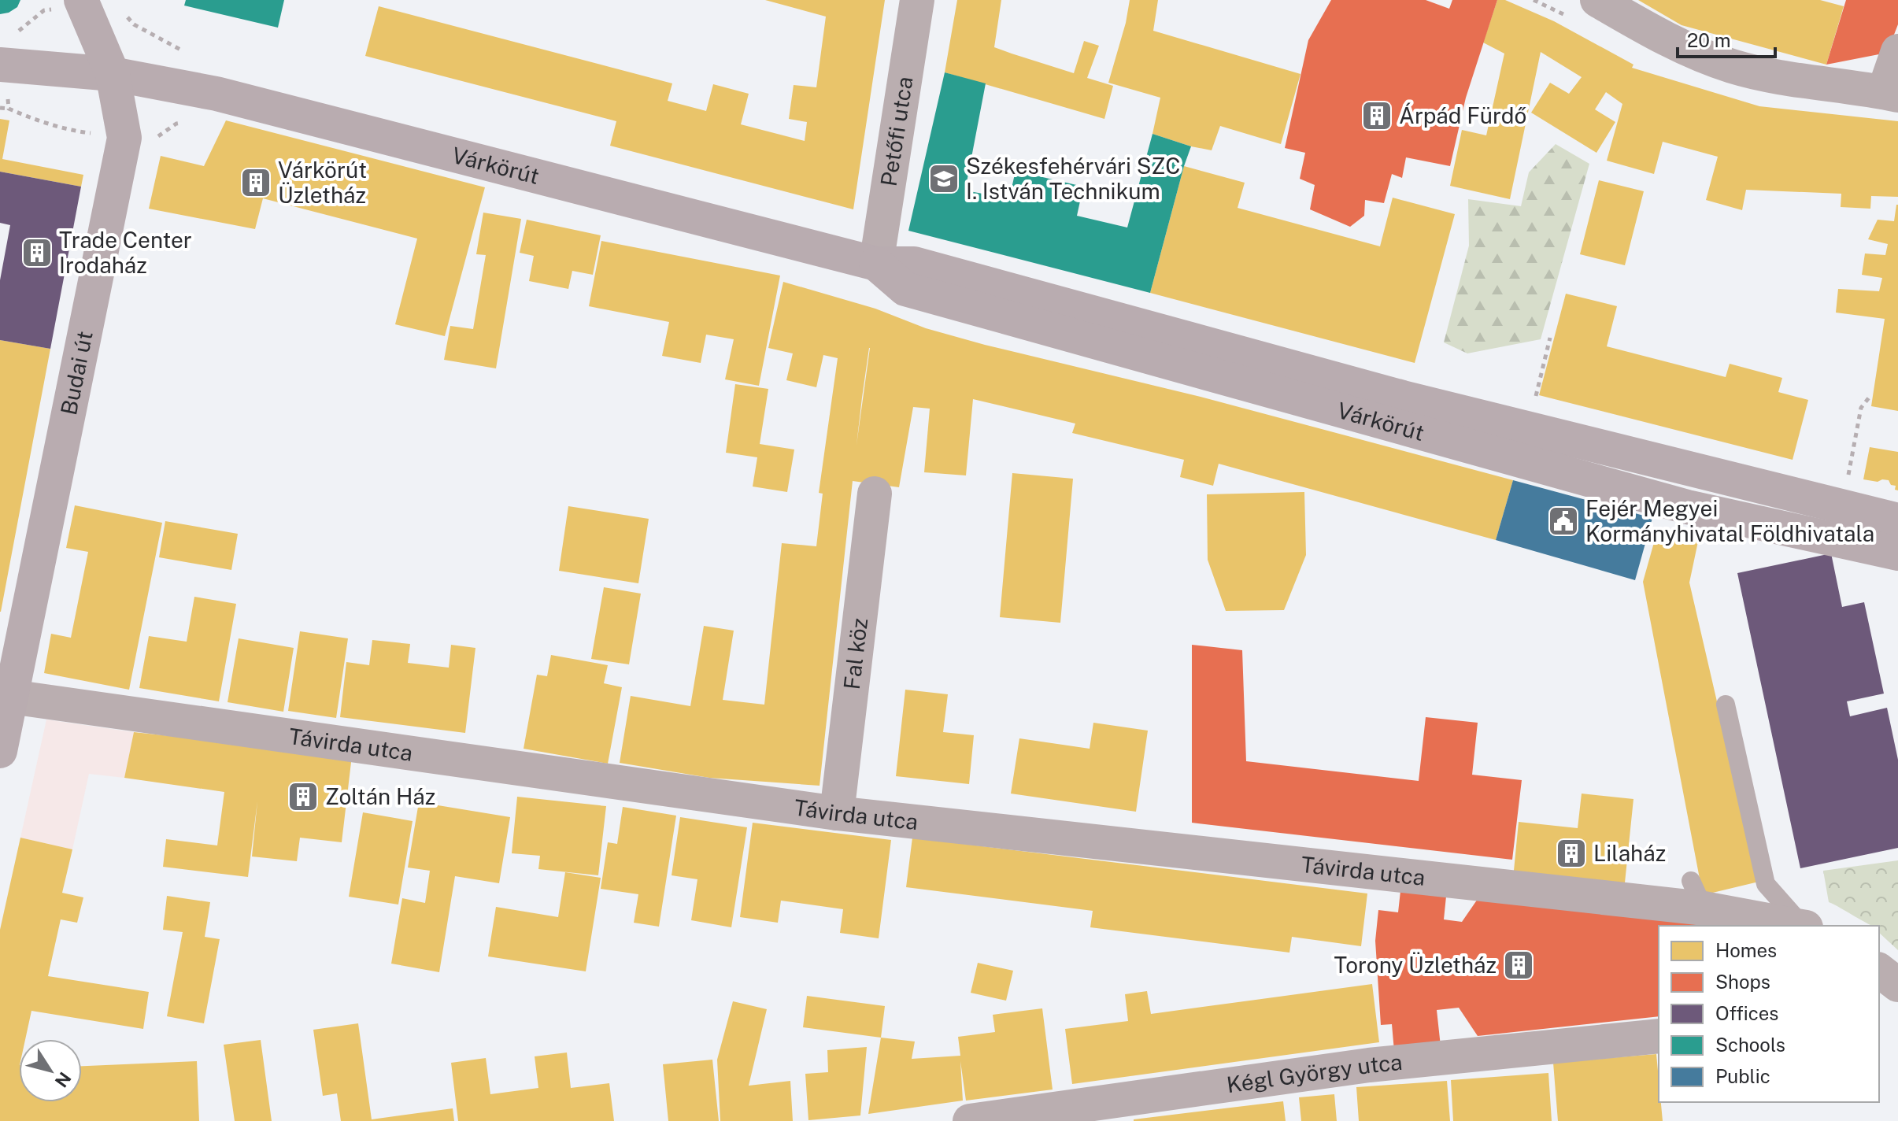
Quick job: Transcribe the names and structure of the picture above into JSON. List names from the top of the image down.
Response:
{
  "streets": {
    "street": [
      "Petőfi utca",
      "Várkörút",
      "Budai út",
      "Fal köz",
      "Távirda utca",
      "Kégl György utca"
    ]
  },
  "crossings": [
    ["Petőfi utca", "Várkörút"],
    ["Várkörút", "Budai út"],
    ["Budai út", "Távirda utca"],
    ["Fal köz", "Távirda utca"]
  ],
  "places": {
    "building": [
      "Árpád Fürdő",
      "Várkörút Üzletház",
      "Trade Center Irodaház",
      "Zoltán Ház",
      "Lilaház",
      "Torony Üzletház"
    ],
    "school or university": ["Székesfehérvári SZC I. István Technikum"],
    "public building": ["Fejér Megyei Kormányhivatal Földhivatala"]
  },
  "legend": [
    "Homes",
    "Shops",
    "Offices",
    "Schools",
    "Public"
  ],
  "scale_bar": "20 m",
  "north": "bottom right"
}
